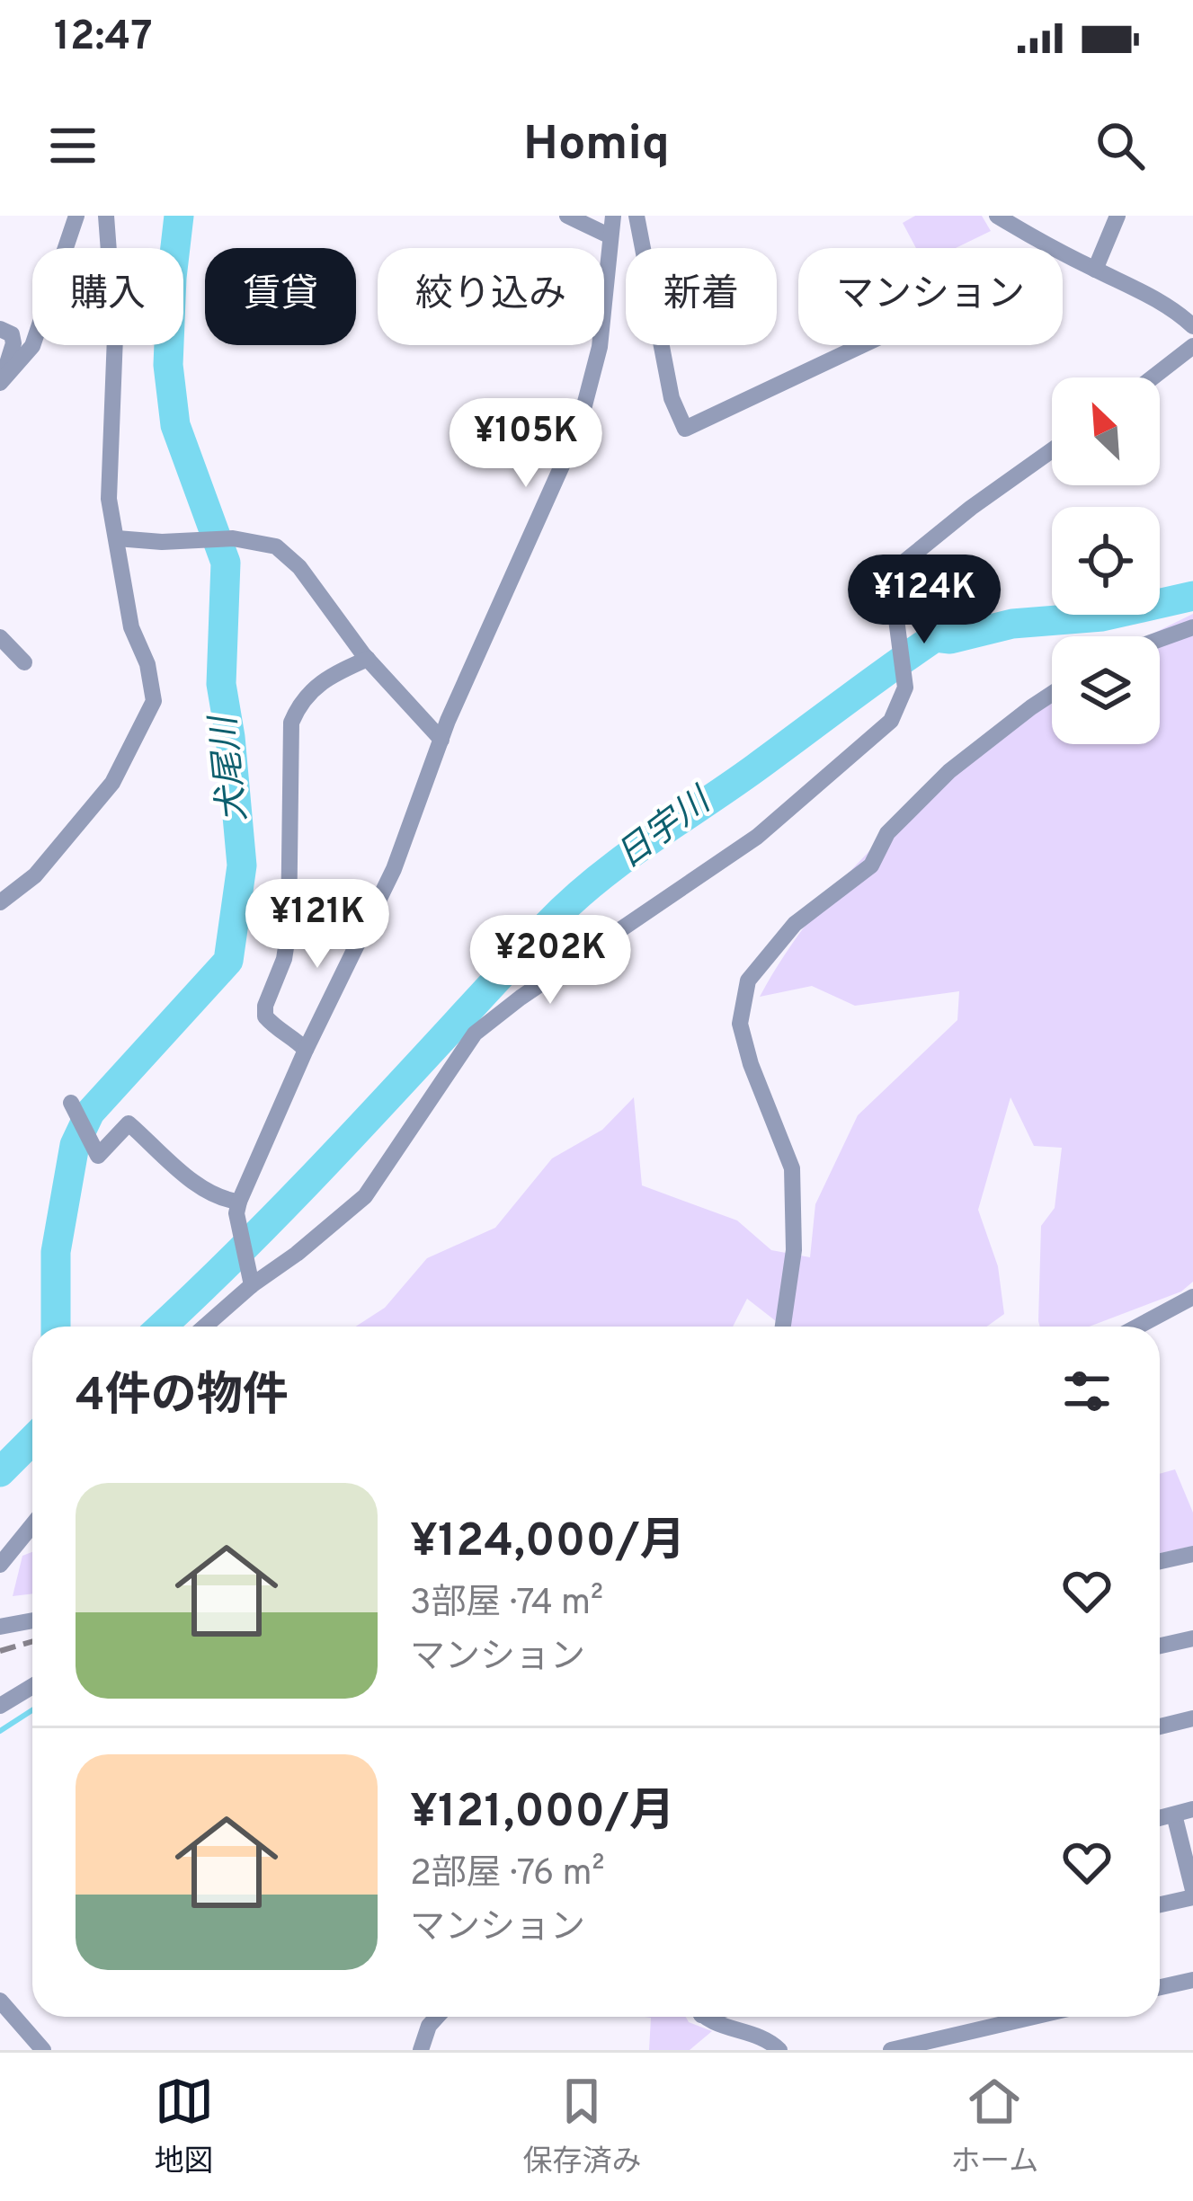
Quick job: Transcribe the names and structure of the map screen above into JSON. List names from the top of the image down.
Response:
{
  "water": ["犬尾川", "日宇川"],
  "north": "top left",
  "page": {
    "status": "12:47",
    "header": "Homiq",
    "chip": [
      "購入",
      "賃貸",
      "絞り込み",
      "新着",
      "マンション"
    ],
    "price": [
      "¥105K",
      "¥124K",
      "¥121K",
      "¥202K"
    ],
    "heading": "4件の物件",
    "list": [
      {
        "name": "¥124,000/月",
        "note": "3部屋 · 74 m² · マンション"
      },
      {
        "name": "¥121,000/月",
        "note": "2部屋 · 76 m² · マンション"
      }
    ],
    "tabs": ["地図", "保存済み", "ホーム"]
  }
}
